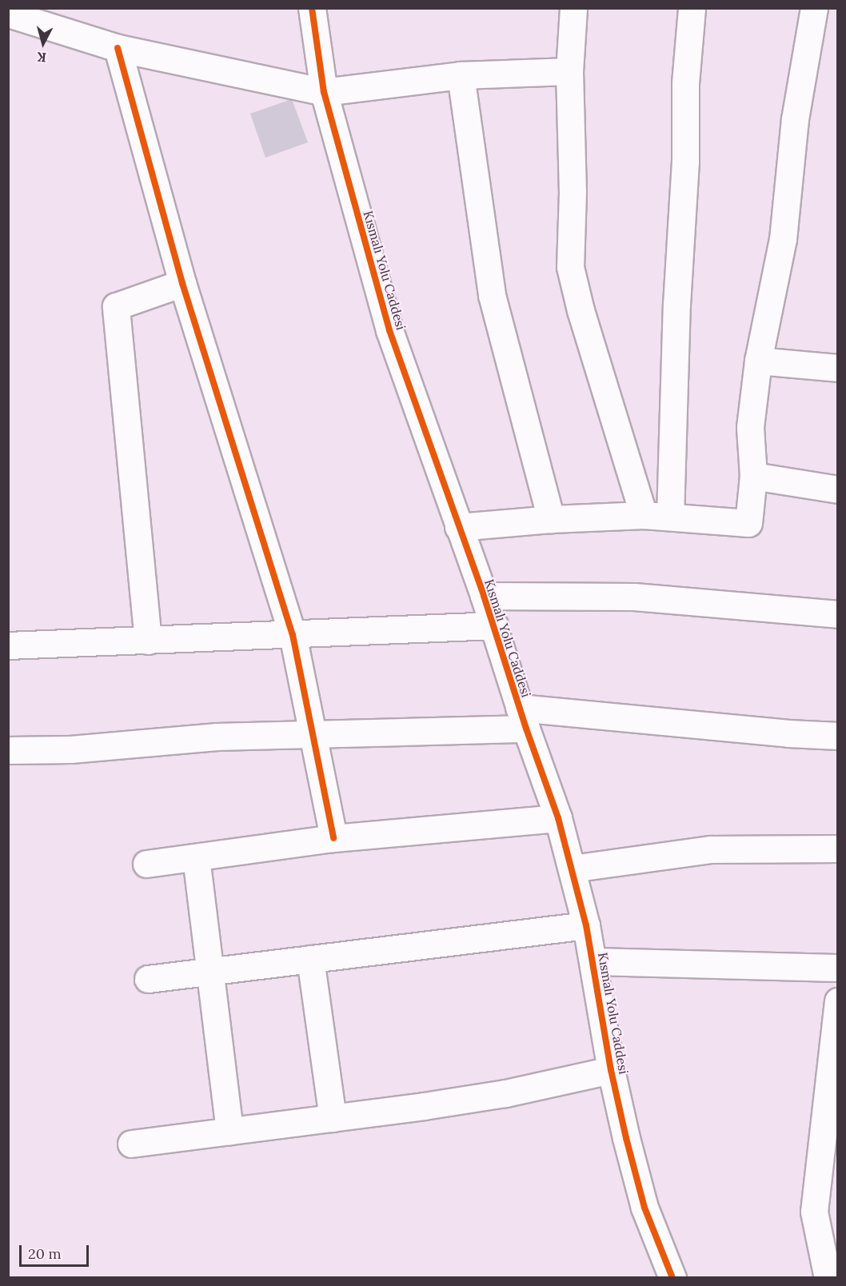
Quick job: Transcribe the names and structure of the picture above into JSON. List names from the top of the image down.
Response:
{
  "streets": {
    "street": ["Kısmalı Yolu Caddesi"]
  },
  "scale_bar": "20 m",
  "north": "bottom"
}
